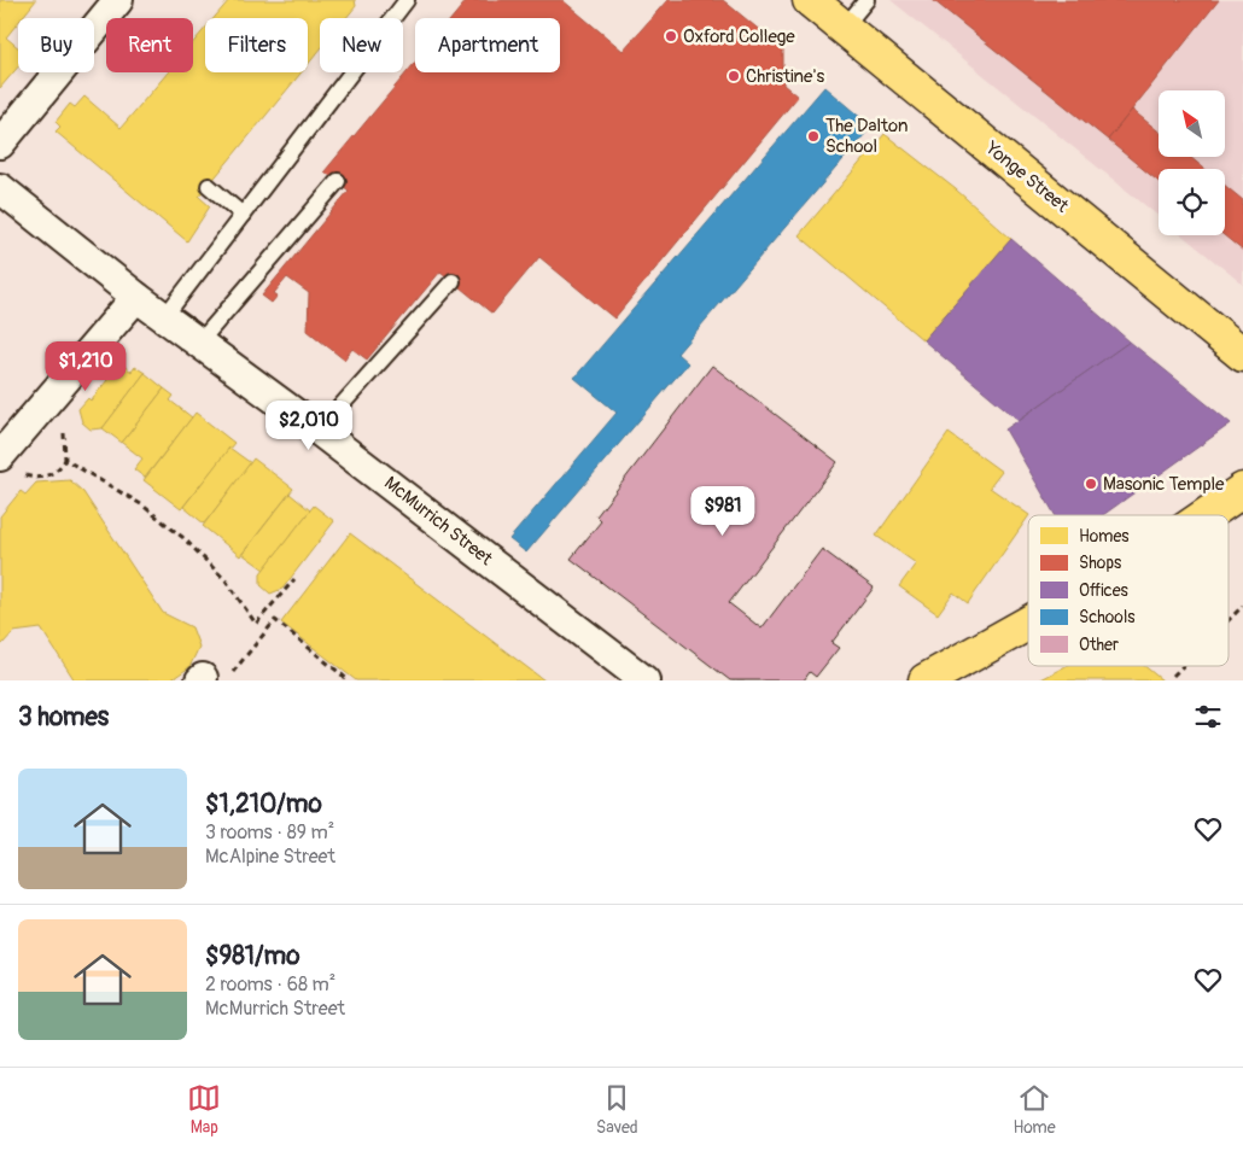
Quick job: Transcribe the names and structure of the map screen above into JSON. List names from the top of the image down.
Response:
{
  "streets": {
    "main road": ["Yonge Street"],
    "street": ["McMurrich Street"]
  },
  "places": [
    "Oxford College",
    "Christine's",
    "The Dalton School",
    "Masonic Temple"
  ],
  "legend": [
    "Homes",
    "Shops",
    "Offices",
    "Schools",
    "Other"
  ],
  "north": "top left",
  "page": {
    "chip": [
      "Buy",
      "Rent",
      "Filters",
      "New",
      "Apartment"
    ],
    "price": ["$1,210", "$2,010", "$981"],
    "heading": "3 homes",
    "list": [
      {
        "name": "$1,210/mo",
        "note": "3 rooms · 89 m² · McAlpine Street"
      },
      {
        "name": "$981/mo",
        "note": "2 rooms · 68 m² · McMurrich Street"
      }
    ],
    "tabs": ["Map", "Saved", "Home"]
  }
}
